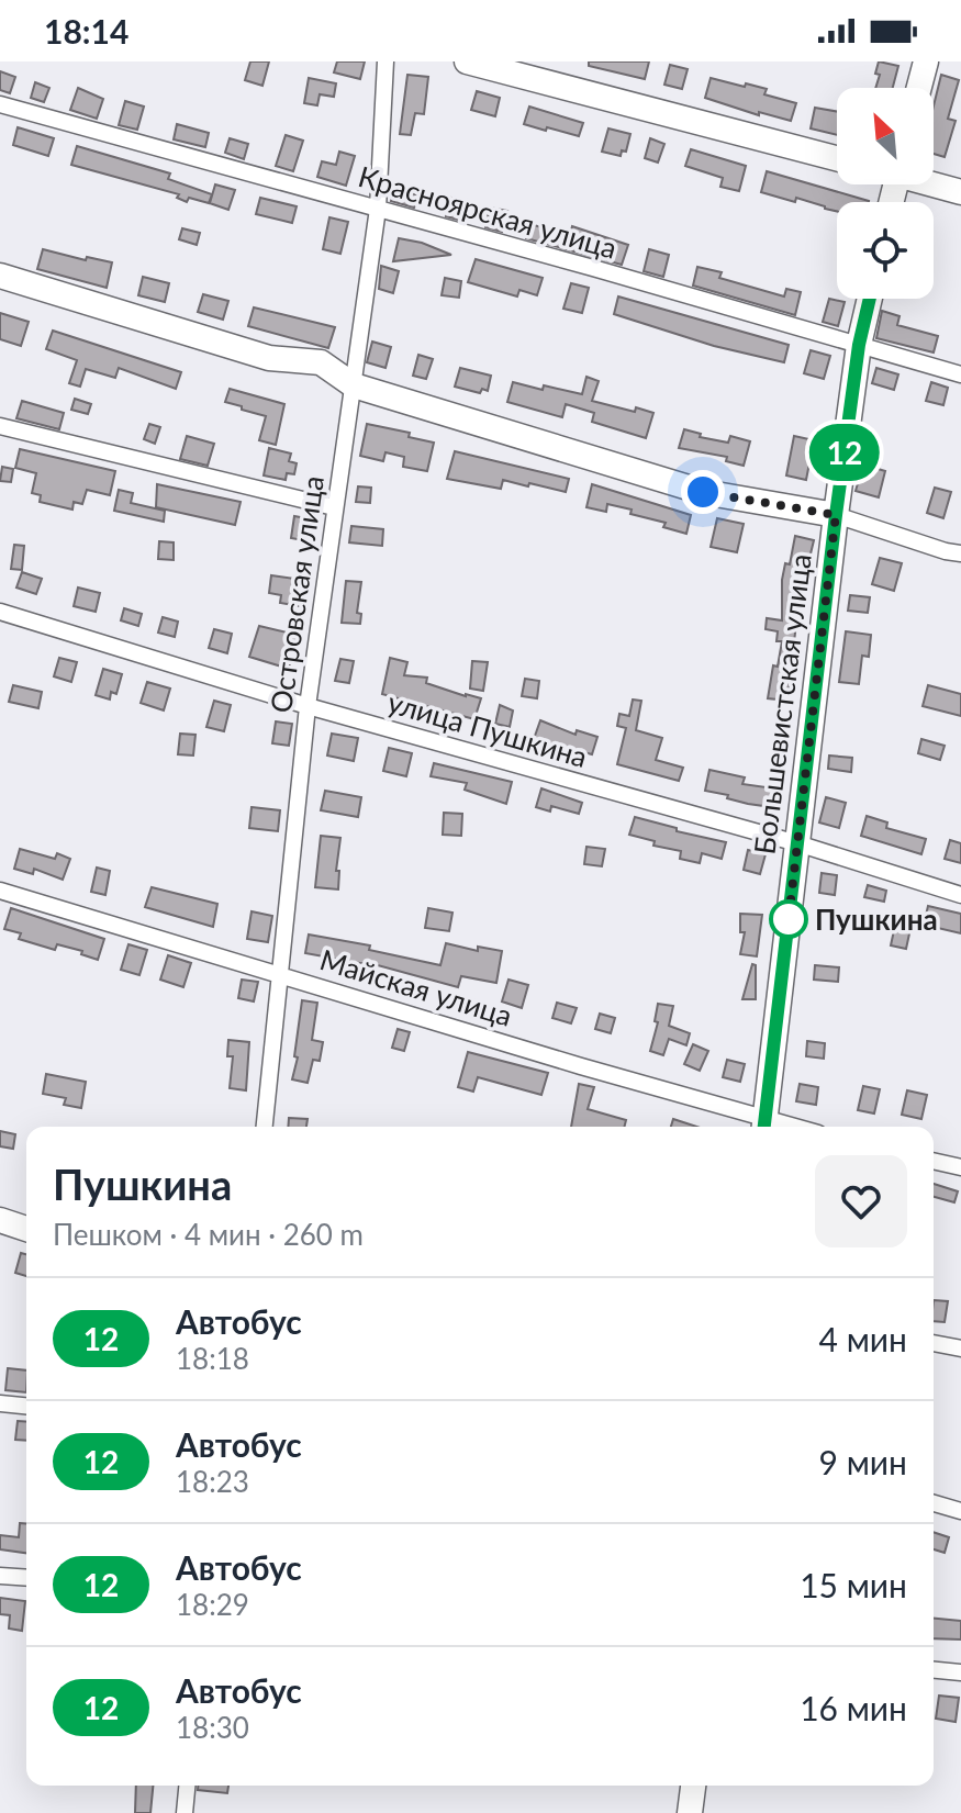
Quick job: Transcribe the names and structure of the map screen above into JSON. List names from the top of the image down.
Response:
{
  "streets": {
    "street": [
      "Красноярская улица",
      "Островская улица",
      "Большевистская улица",
      "улица Пушкина",
      "Майская улица"
    ]
  },
  "crossings": [
    ["Красноярская улица", "Островская улица"],
    ["Красноярская улица", "Большевистская улица"],
    ["Островская улица", "улица Пушкина"],
    ["Островская улица", "Майская улица"],
    ["Большевистская улица", "улица Пушкина"],
    ["Большевистская улица", "Майская улица"]
  ],
  "places": ["Пушкина"],
  "lines": ["bus line 12"],
  "north": "top left",
  "page": {
    "status": "18:14",
    "on_map": "12",
    "heading": ["Пушкина", "Пешком · 4 мин · 260 m"],
    "list": [
      {
        "mark": "12",
        "name": "Автобус",
        "note": "18:18",
        "value": "4 мин"
      },
      {
        "mark": "12",
        "name": "Автобус",
        "note": "18:23",
        "value": "9 мин"
      },
      {
        "mark": "12",
        "name": "Автобус",
        "note": "18:29",
        "value": "15 мин"
      },
      {
        "mark": "12",
        "name": "Автобус",
        "note": "18:30",
        "value": "16 мин"
      }
    ]
  }
}
